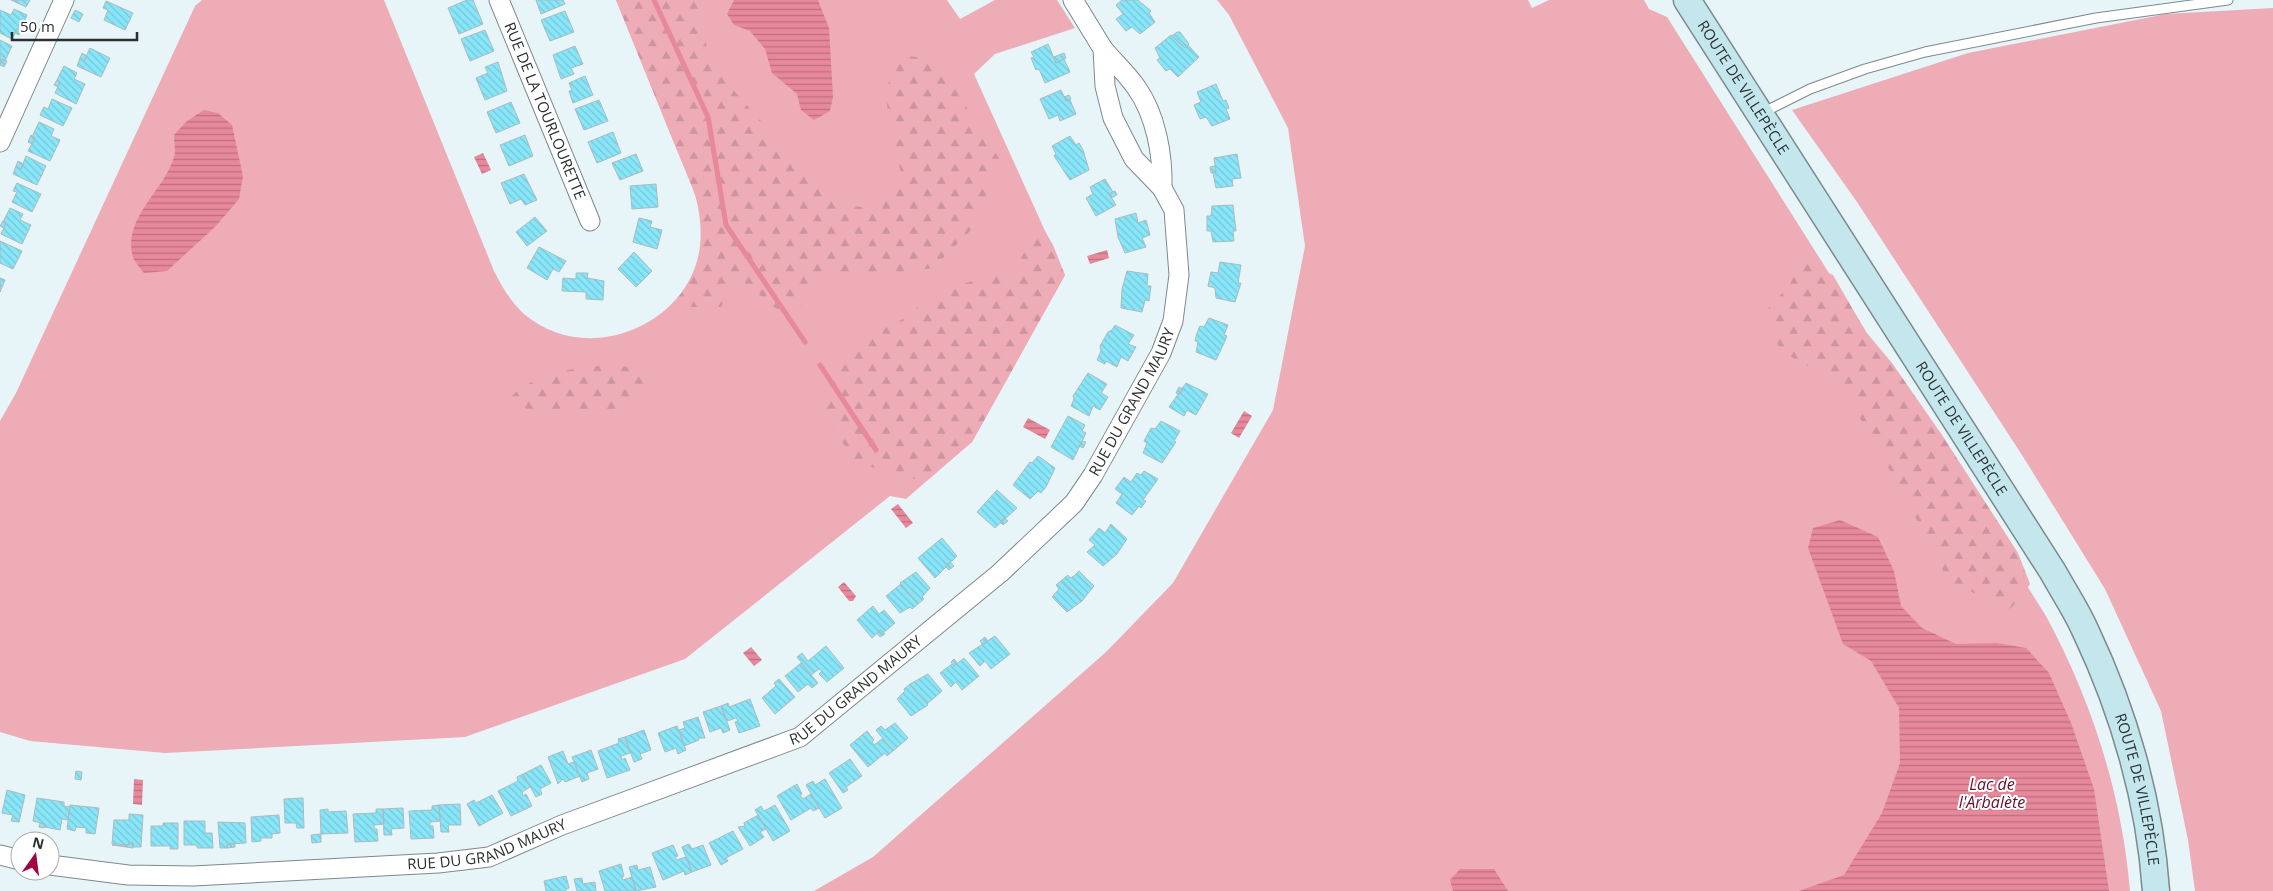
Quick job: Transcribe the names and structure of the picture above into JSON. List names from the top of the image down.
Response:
{
  "streets": {
    "main road": ["ROUTE DE VILLEPÈCLE"],
    "street": ["RUE DE LA TOURLOURETTE", "RUE DU GRAND MAURY"]
  },
  "water": ["Lac de l'Arbalète"],
  "scale_bar": "50 m",
  "north": "top"
}
